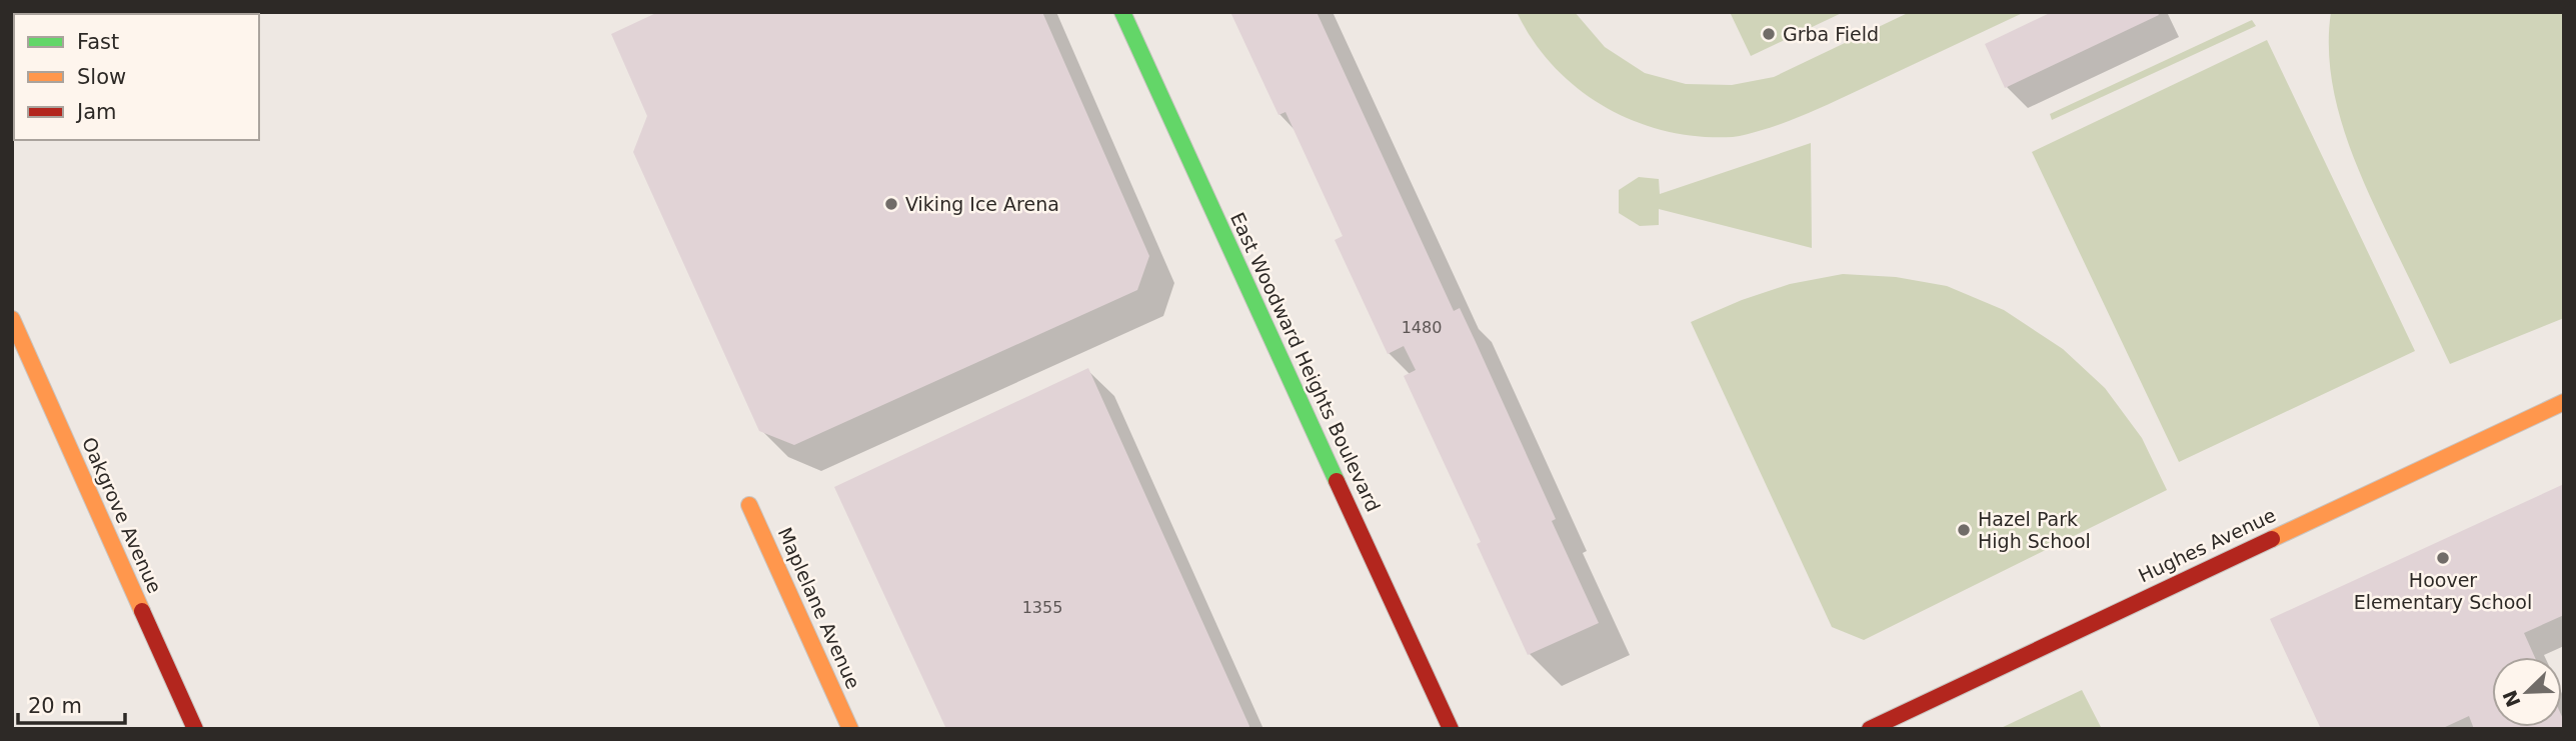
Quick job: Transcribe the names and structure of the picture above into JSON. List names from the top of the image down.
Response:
{
  "streets": {
    "street": [
      "East Woodward Heights Boulevard",
      "Oakgrove Avenue",
      "Hughes Avenue",
      "Maplelane Avenue"
    ]
  },
  "places": [
    "Grba Field",
    "Viking Ice Arena",
    "Hazel Park High School",
    "Hoover Elementary School"
  ],
  "house_numbers": ["1480", "1355"],
  "legend": ["Fast", "Slow", "Jam"],
  "scale_bar": "20 m",
  "north": "bottom left"
}
